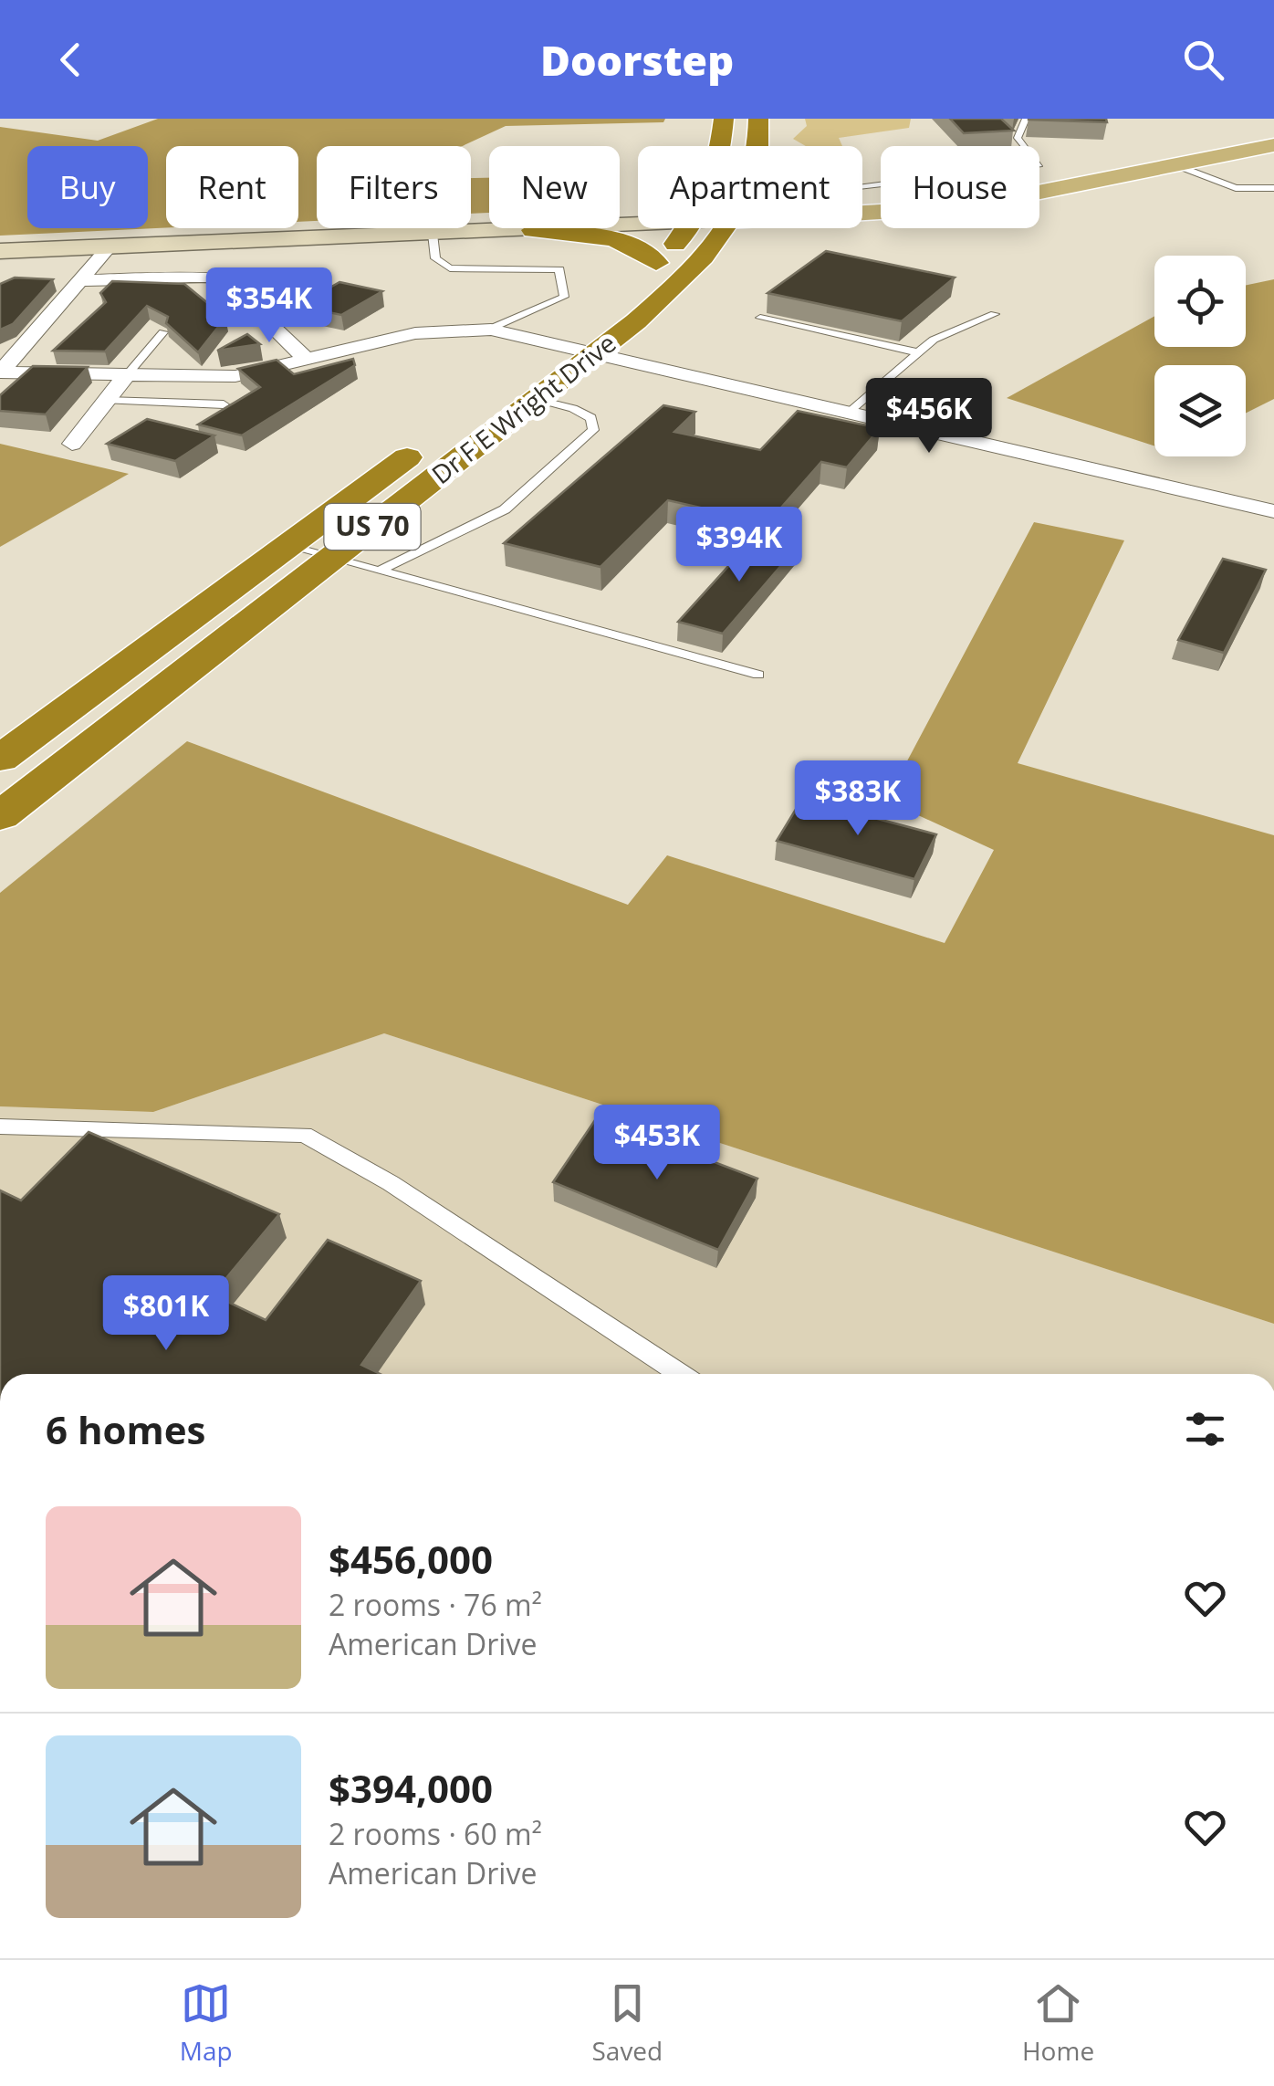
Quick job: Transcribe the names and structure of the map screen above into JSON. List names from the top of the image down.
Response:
{
  "streets": {
    "highway": ["Dr F E Wright Drive", "US 70"]
  },
  "page": {
    "header": "Doorstep",
    "chip": [
      "Buy",
      "Rent",
      "Filters",
      "New",
      "Apartment",
      "House"
    ],
    "price": [
      "$354K",
      "$456K",
      "$394K",
      "$383K",
      "$453K",
      "$801K"
    ],
    "heading": "6 homes",
    "list": [
      {
        "name": "$456,000",
        "note": "2 rooms · 76 m² · American Drive"
      },
      {
        "name": "$394,000",
        "note": "2 rooms · 60 m² · American Drive"
      }
    ],
    "tabs": ["Map", "Saved", "Home"]
  }
}
